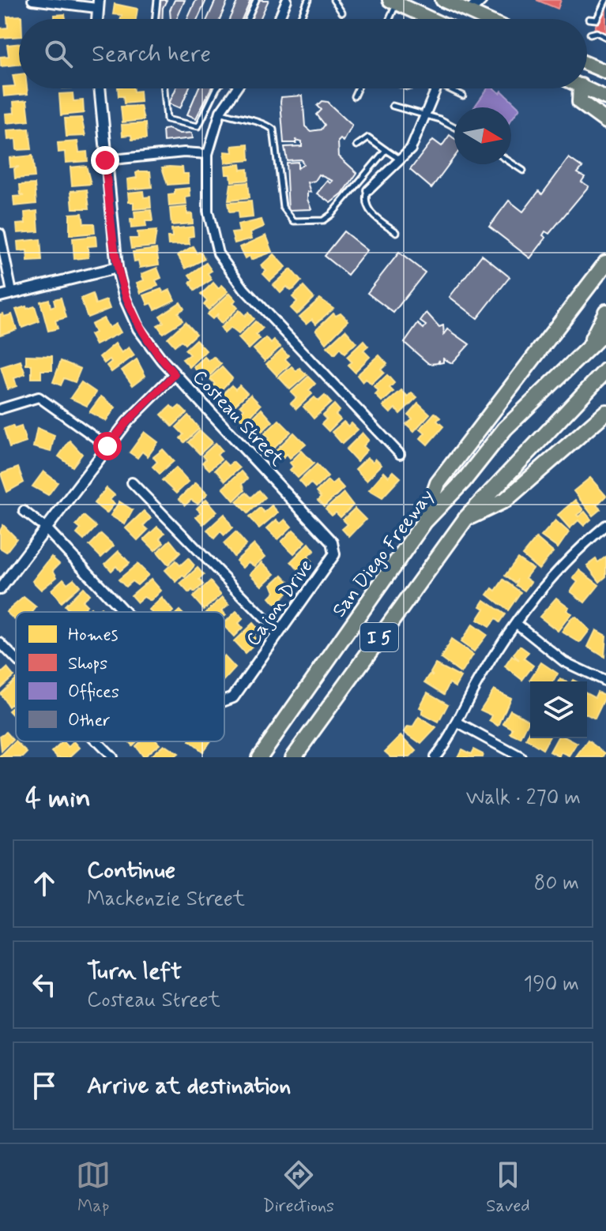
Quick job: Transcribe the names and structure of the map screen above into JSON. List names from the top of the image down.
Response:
{
  "streets": {
    "highway": ["San Diego Freeway", "I 5"],
    "street": ["Costeau Street", "Cajon Drive"]
  },
  "crossings": [
    ["Costeau Street", "Cajon Drive"]
  ],
  "legend": [
    "Homes",
    "Shops",
    "Offices",
    "Other"
  ],
  "north": "right",
  "page": {
    "search": "Search here",
    "heading": ["4 min", "Walk · 270 m"],
    "list": [
      ["Continue", "Mackenzie Street", "80 m"],
      ["Turn left", "Costeau Street", "190 m"],
      "Arrive at destination"
    ],
    "nav": ["Map", "Directions", "Saved"]
  }
}
